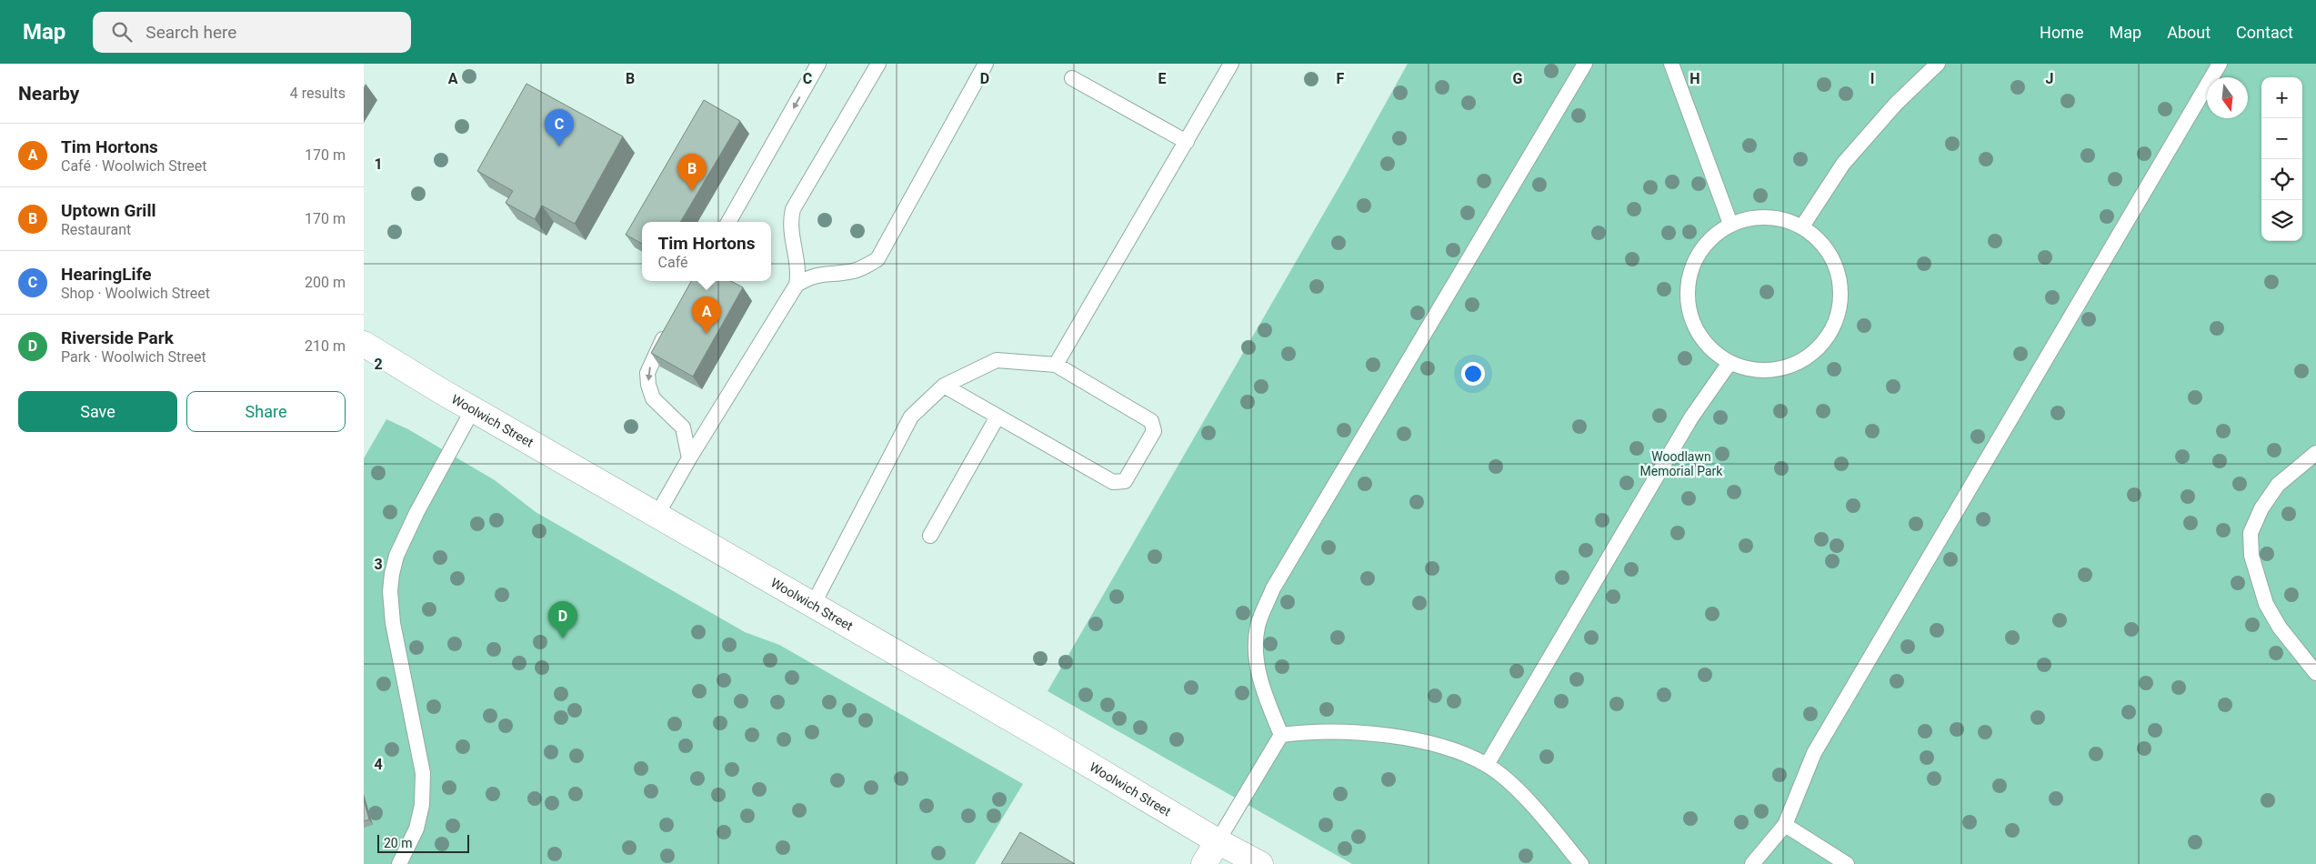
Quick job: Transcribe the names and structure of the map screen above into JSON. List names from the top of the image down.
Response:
{
  "streets": {
    "main road": ["Woolwich Street"]
  },
  "parks": ["Woodlawn Memorial Park"],
  "scale_bar": "20 m",
  "north": "bottom",
  "page": {
    "header": "Map",
    "search": "Search here",
    "nav": [
      "Home",
      "Map",
      "About",
      "Contact"
    ],
    "heading": ["Nearby", "4 results"],
    "map_buttons": ["+", "−"],
    "pins": [
      "C",
      "B",
      "A",
      "D"
    ],
    "list": [
      {
        "mark": "A",
        "name": "Tim Hortons",
        "note": "Café · Woolwich Street",
        "value": "170 m"
      },
      {
        "mark": "B",
        "name": "Uptown Grill",
        "note": "Restaurant",
        "value": "170 m"
      },
      {
        "mark": "C",
        "name": "HearingLife",
        "note": "Shop · Woolwich Street",
        "value": "200 m"
      },
      {
        "mark": "D",
        "name": "Riverside Park",
        "note": "Park · Woolwich Street",
        "value": "210 m"
      }
    ],
    "popup": ["Tim Hortons", "Café"],
    "buttons": ["Save", "Share"],
    "scale": "20 m"
  },
  "grid": {
    "columns": [
      "A",
      "B",
      "C",
      "D",
      "E",
      "F",
      "G",
      "H",
      "I",
      "J"
    ],
    "rows": [
      "1",
      "2",
      "3",
      "4"
    ]
  }
}
